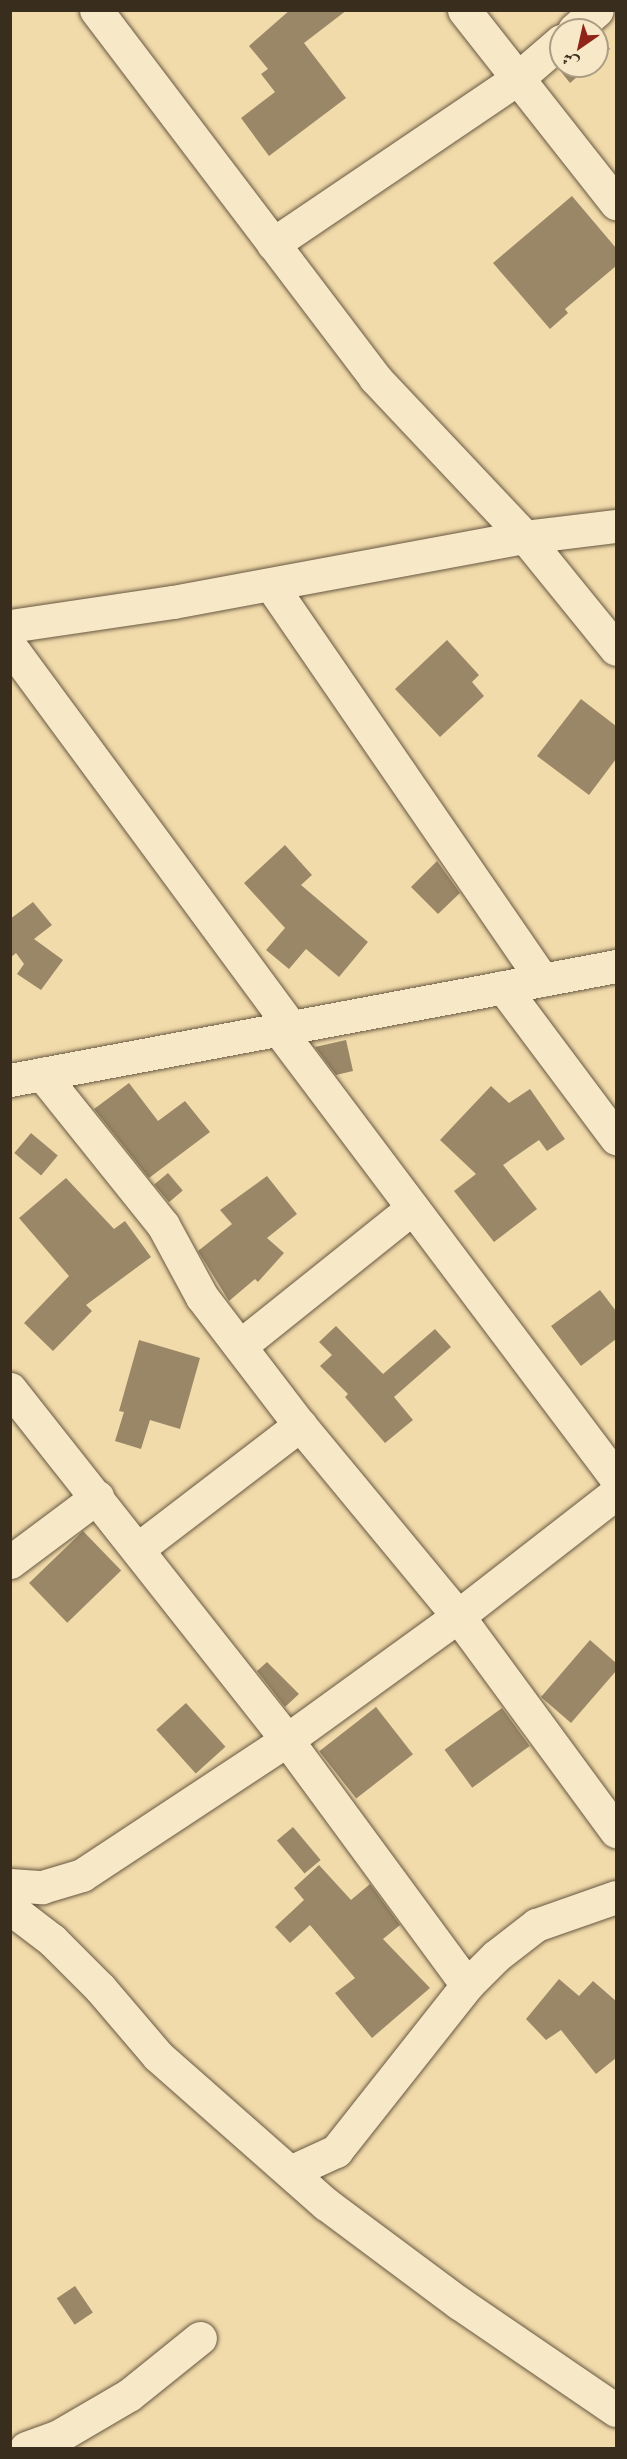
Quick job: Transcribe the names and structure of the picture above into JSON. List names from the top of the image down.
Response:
{
  "north": "bottom left"
}
